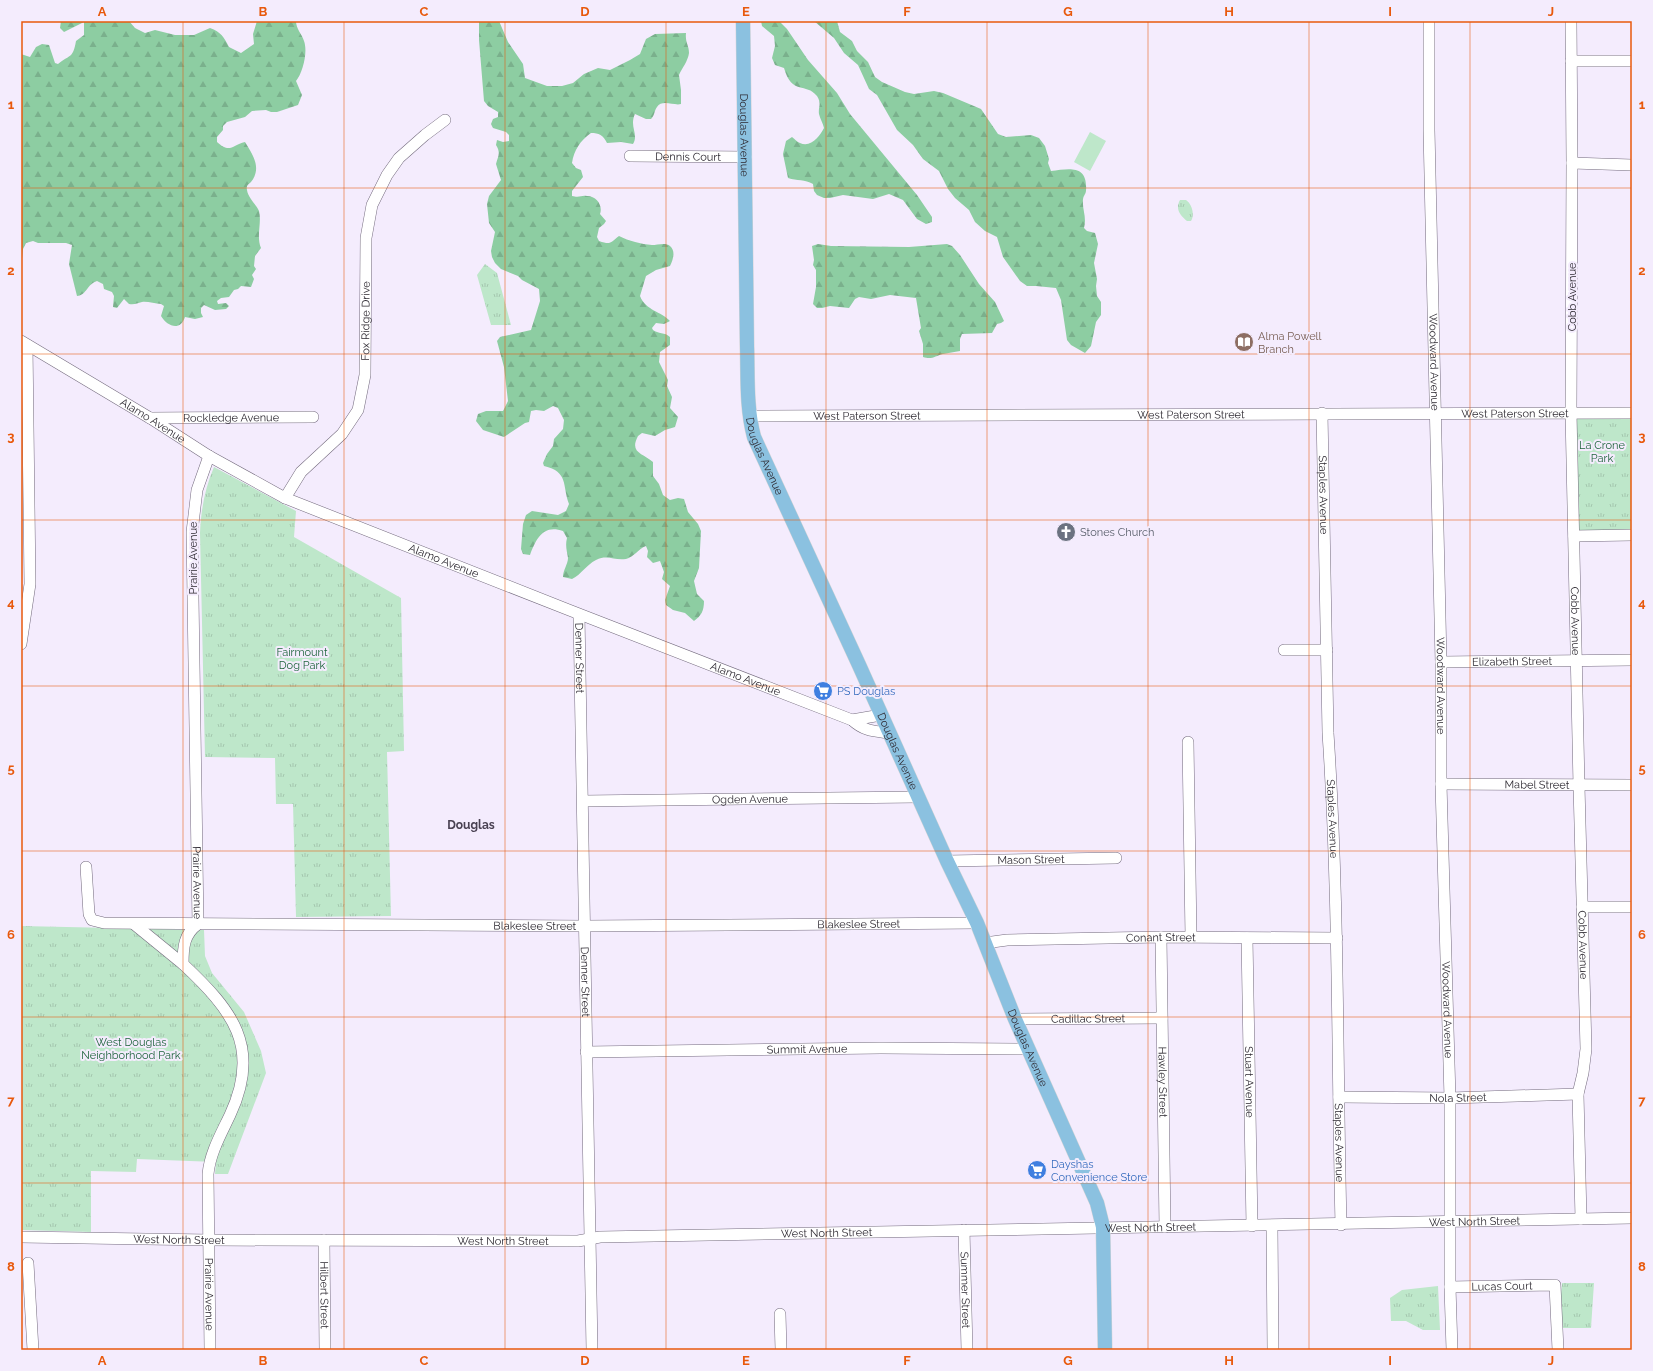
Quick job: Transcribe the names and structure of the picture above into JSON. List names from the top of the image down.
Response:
{
  "streets": {
    "main road": ["Douglas Avenue"],
    "street": [
      "Dennis Court",
      "Cobb Avenue",
      "Fox Ridge Drive",
      "Woodward Avenue",
      "West Paterson Street",
      "Rockledge Avenue",
      "Alamo Avenue",
      "Staples Avenue",
      "Prairie Avenue",
      "Denner Street",
      "Elizabeth Street",
      "Mabel Street",
      "Ogden Avenue",
      "Mason Street",
      "Blakeslee Street",
      "Conant Street",
      "Cadillac Street",
      "Summit Avenue",
      "Hawley Street",
      "Stuart Avenue",
      "Nola Street",
      "West North Street",
      "Lucas Court",
      "Summer Street",
      "Hilbert Street"
    ]
  },
  "crossings": [
    ["Douglas Avenue", "Dennis Court"],
    ["Douglas Avenue", "West Paterson Street"],
    ["Douglas Avenue", "Alamo Avenue"],
    ["Douglas Avenue", "Ogden Avenue"],
    ["Douglas Avenue", "Mason Street"],
    ["Douglas Avenue", "Blakeslee Street"],
    ["Douglas Avenue", "Conant Street"],
    ["Douglas Avenue", "Cadillac Street"],
    ["Douglas Avenue", "Summit Avenue"],
    ["Douglas Avenue", "West North Street"],
    ["Cobb Avenue", "West Paterson Street"],
    ["Cobb Avenue", "Elizabeth Street"],
    ["Cobb Avenue", "Mabel Street"],
    ["Cobb Avenue", "Nola Street"],
    ["Cobb Avenue", "West North Street"],
    ["Fox Ridge Drive", "Alamo Avenue"],
    ["Woodward Avenue", "West Paterson Street"],
    ["Woodward Avenue", "Elizabeth Street"],
    ["Woodward Avenue", "Mabel Street"],
    ["Woodward Avenue", "Nola Street"],
    ["Woodward Avenue", "West North Street"],
    ["Woodward Avenue", "Lucas Court"],
    ["West Paterson Street", "Staples Avenue"],
    ["Rockledge Avenue", "Alamo Avenue"],
    ["Alamo Avenue", "Prairie Avenue"],
    ["Alamo Avenue", "Denner Street"],
    ["Staples Avenue", "Conant Street"],
    ["Staples Avenue", "Nola Street"],
    ["Staples Avenue", "West North Street"],
    ["Prairie Avenue", "Blakeslee Street"],
    ["Prairie Avenue", "West North Street"],
    ["Denner Street", "Ogden Avenue"],
    ["Denner Street", "Blakeslee Street"],
    ["Denner Street", "Summit Avenue"],
    ["Denner Street", "West North Street"],
    ["Conant Street", "Hawley Street"],
    ["Conant Street", "Stuart Avenue"],
    ["Cadillac Street", "Hawley Street"],
    ["Hawley Street", "West North Street"],
    ["Stuart Avenue", "West North Street"],
    ["West North Street", "Summer Street"],
    ["West North Street", "Hilbert Street"]
  ],
  "districts": ["Douglas"],
  "parks": ["La Crone Park", "Fairmount Dog Park", "West Douglas Neighborhood Park"],
  "places": {
    "library": ["Alma Powell Branch"],
    "church": ["Stones Church"],
    "supermarket": ["PS Douglas", "Dayshas Convenience Store"]
  },
  "grid": {
    "columns": [
      "A",
      "B",
      "C",
      "D",
      "E",
      "F",
      "G",
      "H",
      "I",
      "J"
    ],
    "rows": [
      "1",
      "2",
      "3",
      "4",
      "5",
      "6",
      "7",
      "8"
    ]
  }
}
